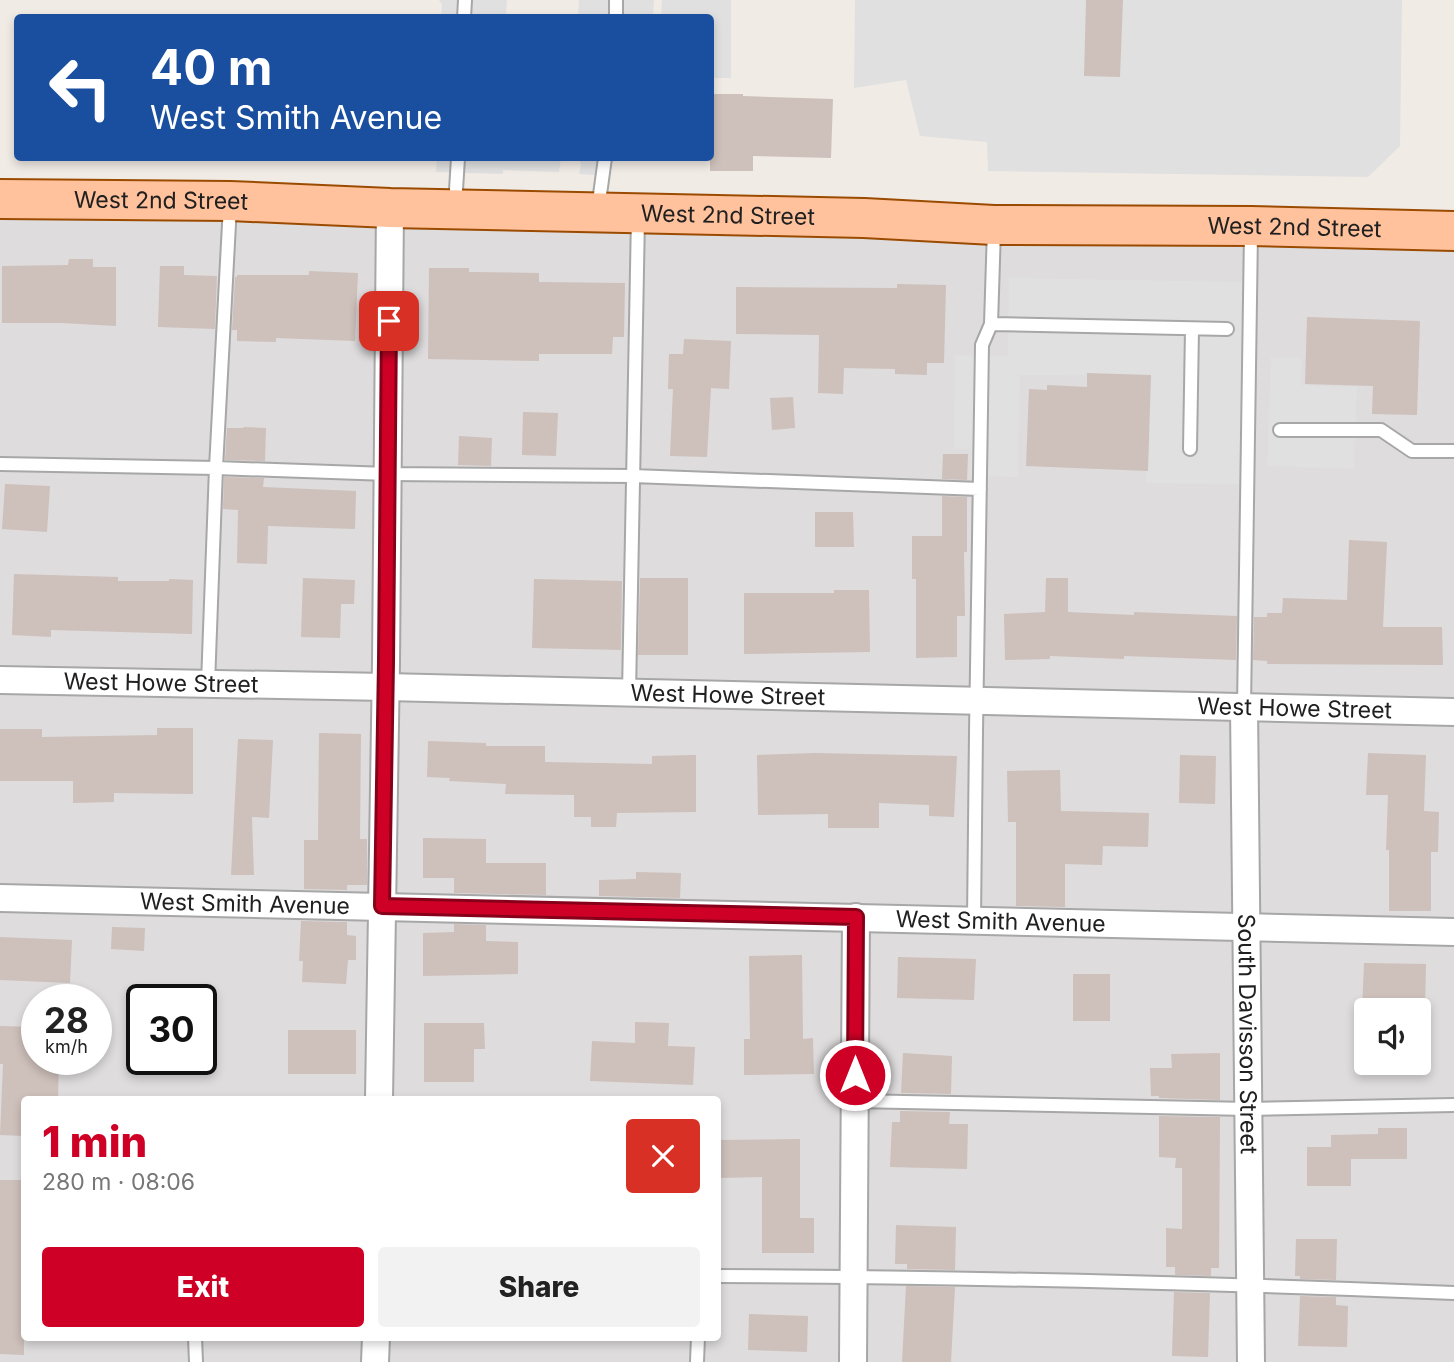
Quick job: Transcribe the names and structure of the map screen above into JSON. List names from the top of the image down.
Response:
{
  "streets": {
    "main road": ["West 2nd Street"],
    "street": ["West Howe Street", "West Smith Avenue", "South Davisson Street"]
  },
  "crossings": [
    ["West Howe Street", "South Davisson Street"],
    ["West Smith Avenue", "South Davisson Street"]
  ],
  "page": {
    "turn": ["40 m", "West Smith Avenue"],
    "speed": "28 km/h",
    "limit": "30",
    "heading": ["1 min", "280 m · 08:06"],
    "buttons": ["Exit", "Share"]
  }
}
